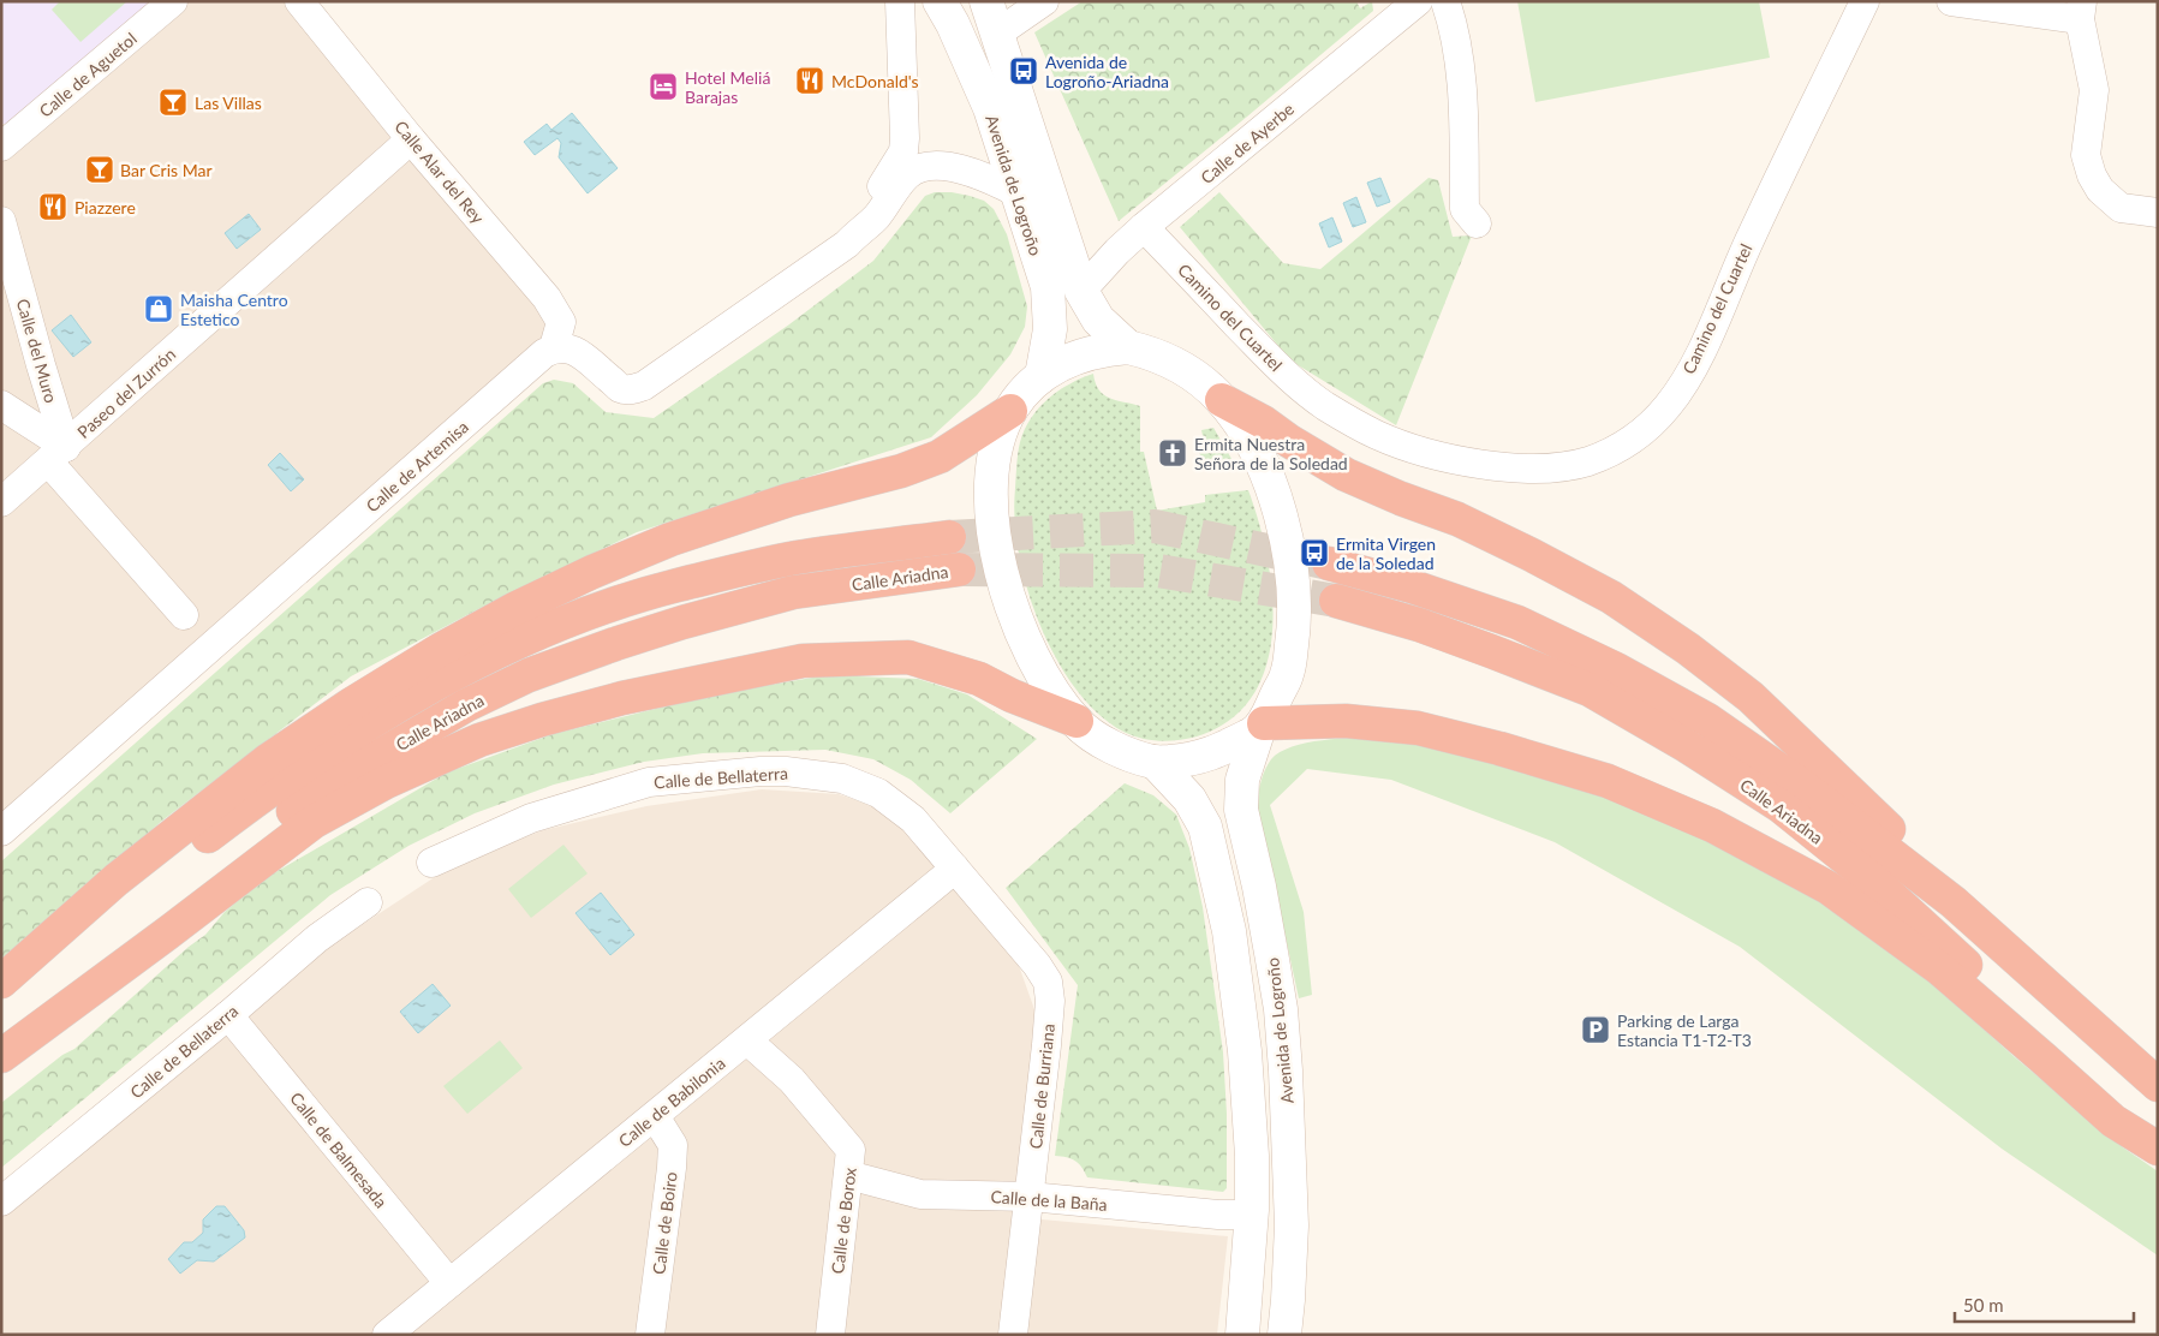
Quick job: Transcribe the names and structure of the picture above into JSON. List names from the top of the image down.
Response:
{
  "streets": {
    "highway": ["Calle Ariadna"],
    "main road": ["Avenida de Logroño"],
    "street": [
      "Calle de Aguetol",
      "Calle de Ayerbe",
      "Calle Alar del Rey",
      "Camino del Cuartel",
      "Calle del Muro",
      "Paseo del Zurrón",
      "Calle de Artemisa",
      "Calle de Bellaterra",
      "Calle de Burriana",
      "Calle de Babilonia",
      "Calle de Balmesada",
      "Calle de la Baña",
      "Calle de Borox",
      "Calle de Boiro"
    ]
  },
  "crossings": [
    ["Calle de Ayerbe", "Avenida de Logroño"],
    ["Calle de Ayerbe", "Camino del Cuartel"],
    ["Calle Alar del Rey", "Paseo del Zurrón"],
    ["Calle Alar del Rey", "Calle de Artemisa"],
    ["Calle del Muro", "Paseo del Zurrón"],
    ["Calle de Bellaterra", "Calle de Burriana"],
    ["Calle de Bellaterra", "Calle de Babilonia"],
    ["Calle de Bellaterra", "Calle de Balmesada"],
    ["Calle de Burriana", "Calle de Babilonia"],
    ["Calle de Burriana", "Calle de la Baña"],
    ["Calle de Babilonia", "Calle de Balmesada"],
    ["Calle de Babilonia", "Calle de Borox"],
    ["Calle de Babilonia", "Calle de Boiro"],
    ["Calle de la Baña", "Calle de Borox"]
  ],
  "places": {
    "bus stop": ["Avenida de Logroño-Ariadna", "Ermita Virgen de la Soledad"],
    "restaurant": ["McDonald's", "Piazzere"],
    "hotel": ["Hotel Meliá Barajas"],
    "bar": ["Las Villas", "Bar Cris Mar"],
    "shop": ["Maisha Centro Estetico"],
    "church": ["Ermita Nuestra Señora de la Soledad"],
    "parking": ["Parking de Larga Estancia T1-T2-T3"]
  },
  "scale_bar": "50 m"
}
